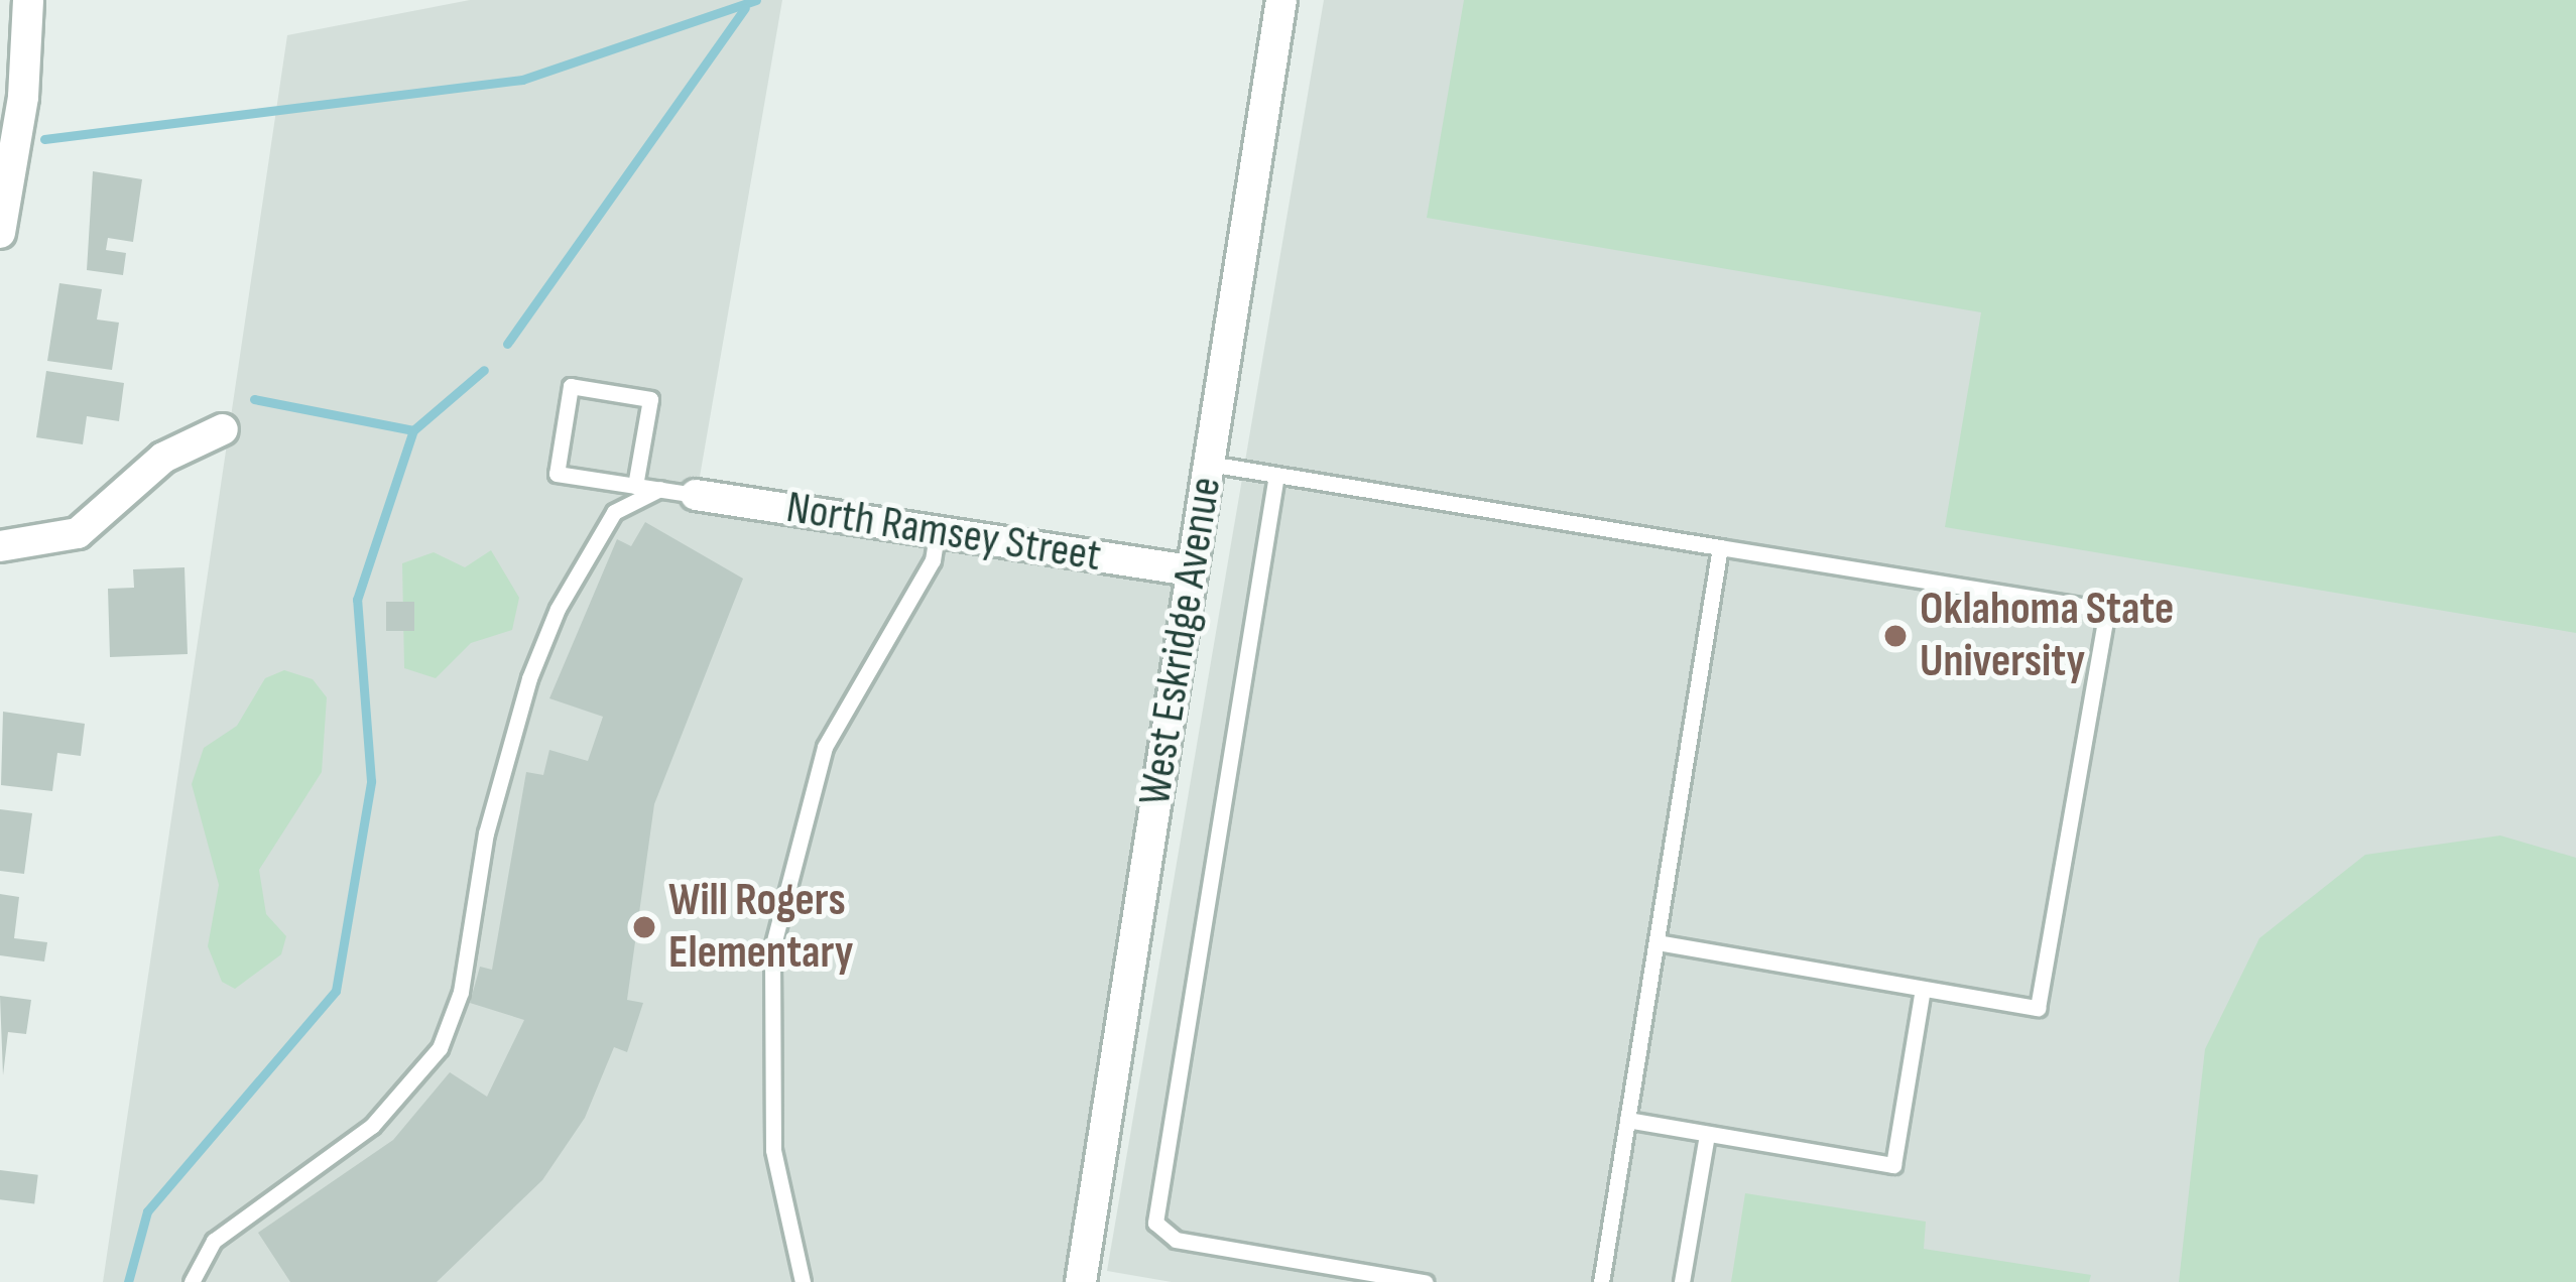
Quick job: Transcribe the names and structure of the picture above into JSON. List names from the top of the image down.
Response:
{
  "streets": {
    "street": ["North Ramsey Street", "West Eskridge Avenue"]
  },
  "crossings": [
    ["North Ramsey Street", "West Eskridge Avenue"]
  ],
  "places": ["Oklahoma State University", "Will Rogers Elementary"]
}
